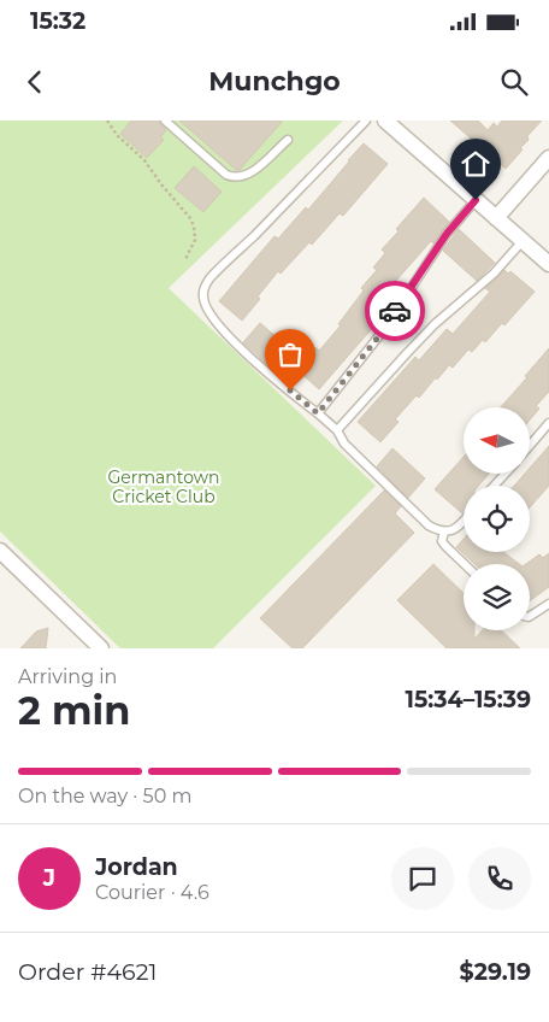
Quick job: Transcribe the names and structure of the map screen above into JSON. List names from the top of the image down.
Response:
{
  "parks": ["Germantown Cricket Club"],
  "north": "left",
  "page": {
    "status": "15:32",
    "header": "Munchgo",
    "heading": ["2 min", "Arriving in", "15:34–15:39"],
    "panel": [
      "Jordan",
      "Courier · 4.6",
      "Order #4621",
      "$29.19"
    ],
    "bar": "On the way · 50 m",
    "round": "J"
  }
}
